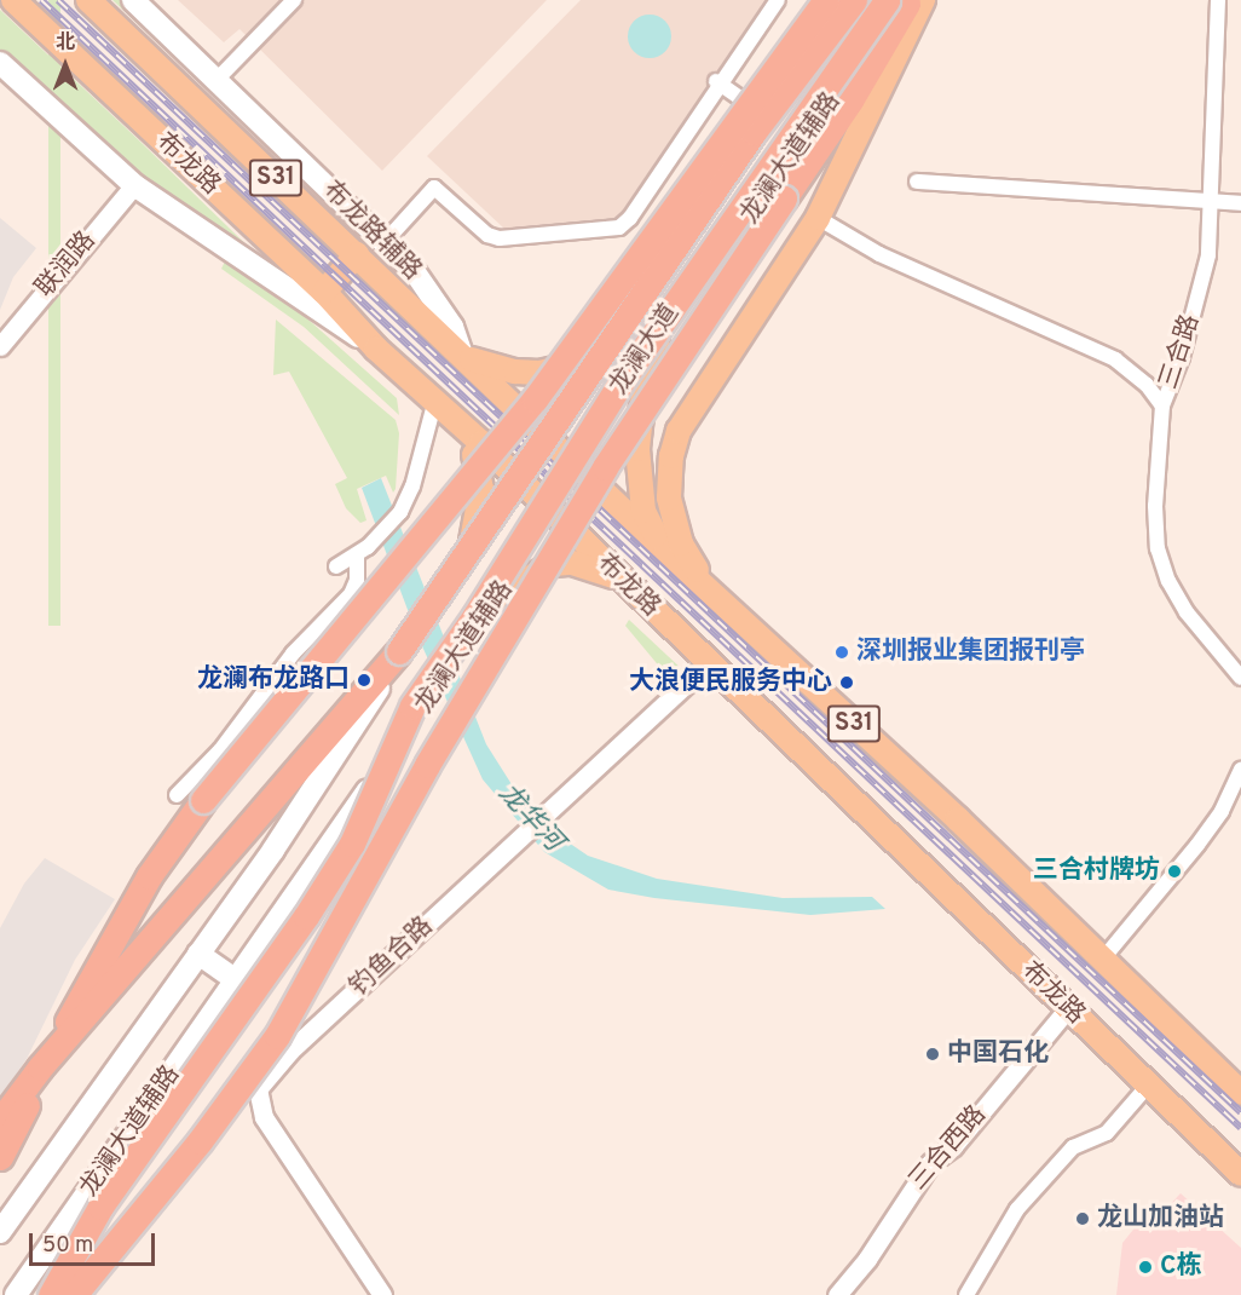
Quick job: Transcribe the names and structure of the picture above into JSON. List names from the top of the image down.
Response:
{
  "streets": {
    "highway": ["龙澜大道"],
    "main road": [
      "龙澜大道辅路",
      "布龙路",
      "S31",
      "布龙路辅路"
    ],
    "street": [
      "联润路",
      "三合路",
      "钓鱼合路",
      "三合西路"
    ]
  },
  "crossings": [
    ["龙澜大道辅路", "布龙路"],
    ["龙澜大道辅路", "龙澜大道"],
    ["布龙路", "布龙路辅路"],
    ["布龙路", "钓鱼合路"],
    ["布龙路", "三合西路"]
  ],
  "water": ["龙华河"],
  "places": [
    "深圳报业集团报刊亭",
    "龙澜布龙路口",
    "大浪便民服务中心",
    "三合村牌坊",
    "中国石化",
    "龙山加油站",
    "C栋"
  ],
  "scale_bar": "50 m",
  "north": "top"
}
